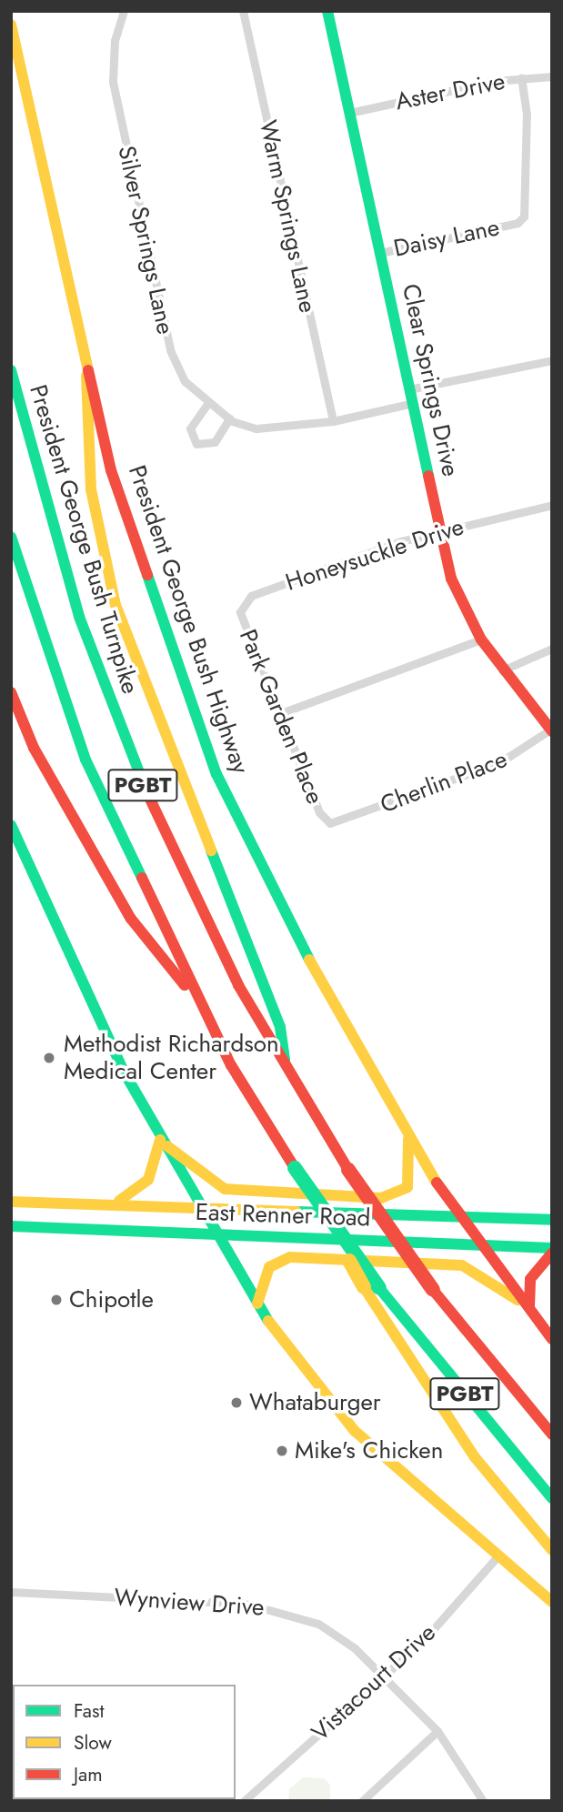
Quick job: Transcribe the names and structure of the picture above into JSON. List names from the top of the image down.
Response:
{
  "streets": {
    "main road": [
      "Clear Springs Drive",
      "President George Bush Turnpike",
      "President George Bush Highway",
      "PGBT",
      "East Renner Road"
    ],
    "street": [
      "Aster Drive",
      "Warm Springs Lane",
      "Daisy Lane",
      "Silver Springs Lane",
      "Honeysuckle Drive",
      "Park Garden Place",
      "Cherlin Place",
      "Wynview Drive",
      "Vistacourt Drive"
    ]
  },
  "crossings": [
    ["Aster Drive", "Daisy Lane"],
    ["Aster Drive", "Clear Springs Drive"],
    ["Warm Springs Lane", "Silver Springs Lane"],
    ["Daisy Lane", "Clear Springs Drive"],
    ["Silver Springs Lane", "Clear Springs Drive"],
    ["Clear Springs Drive", "Honeysuckle Drive"],
    ["Clear Springs Drive", "Cherlin Place"],
    ["Honeysuckle Drive", "Park Garden Place"],
    ["President George Bush Highway", "East Renner Road"],
    ["Park Garden Place", "Cherlin Place"],
    ["Wynview Drive", "Vistacourt Drive"]
  ],
  "places": [
    "Methodist Richardson Medical Center",
    "Chipotle",
    "Whataburger",
    "Mike's Chicken"
  ],
  "legend": ["Fast", "Slow", "Jam"]
}
